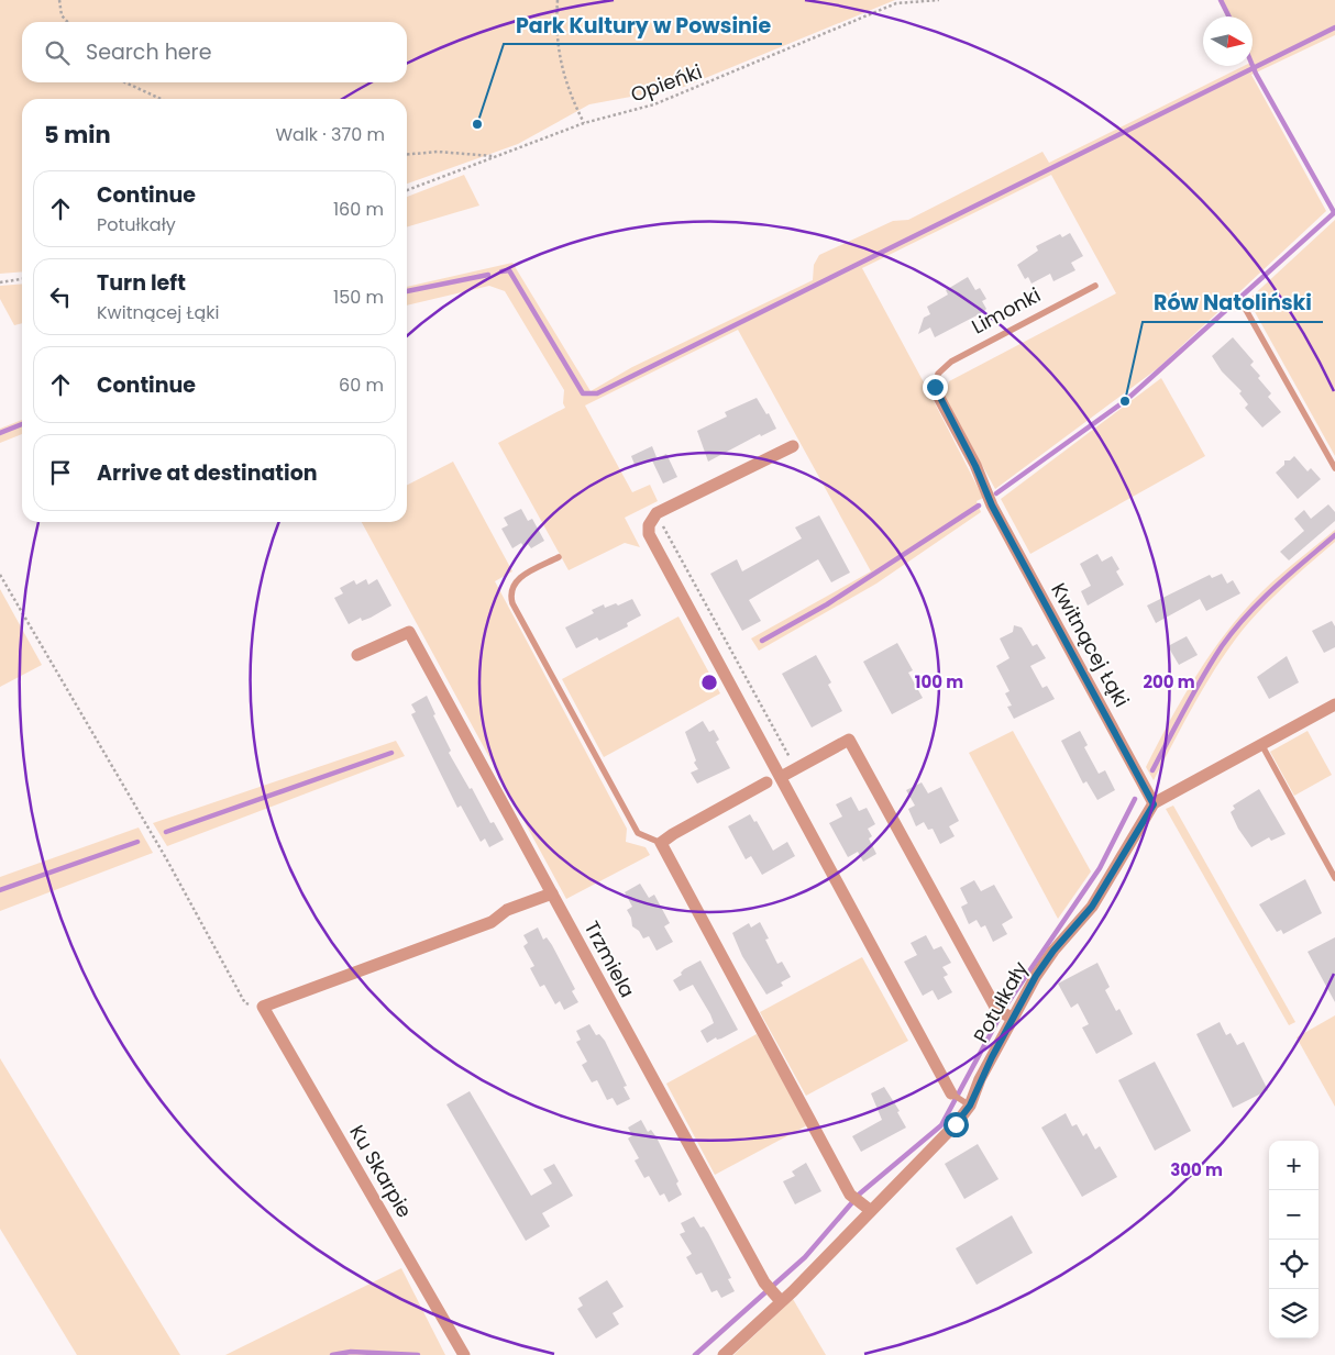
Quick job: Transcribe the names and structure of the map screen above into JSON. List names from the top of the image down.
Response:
{
  "streets": {
    "street": [
      "Kwitnącej Łąki",
      "Trzmiela",
      "Potułkały",
      "Ku Skarpie"
    ],
    "lane": ["Limonki"],
    "path": ["Opieńki"]
  },
  "crossings": [
    ["Limonki", "Kwitnącej Łąki"],
    ["Kwitnącej Łąki", "Potułkały"],
    ["Trzmiela", "Potułkały"]
  ],
  "places": ["Park Kultury w Powsinie", "Rów Natoliński"],
  "north": "right",
  "page": {
    "search": "Search here",
    "heading": ["5 min", "Walk · 370 m"],
    "list": [
      ["Continue", "Potułkały", "160 m"],
      ["Turn left", "Kwitnącej Łąki", "150 m"],
      ["Continue", "60 m"],
      "Arrive at destination"
    ],
    "map_buttons": ["+", "−"]
  },
  "rings": ["100 m", "200 m", "300 m"]
}
